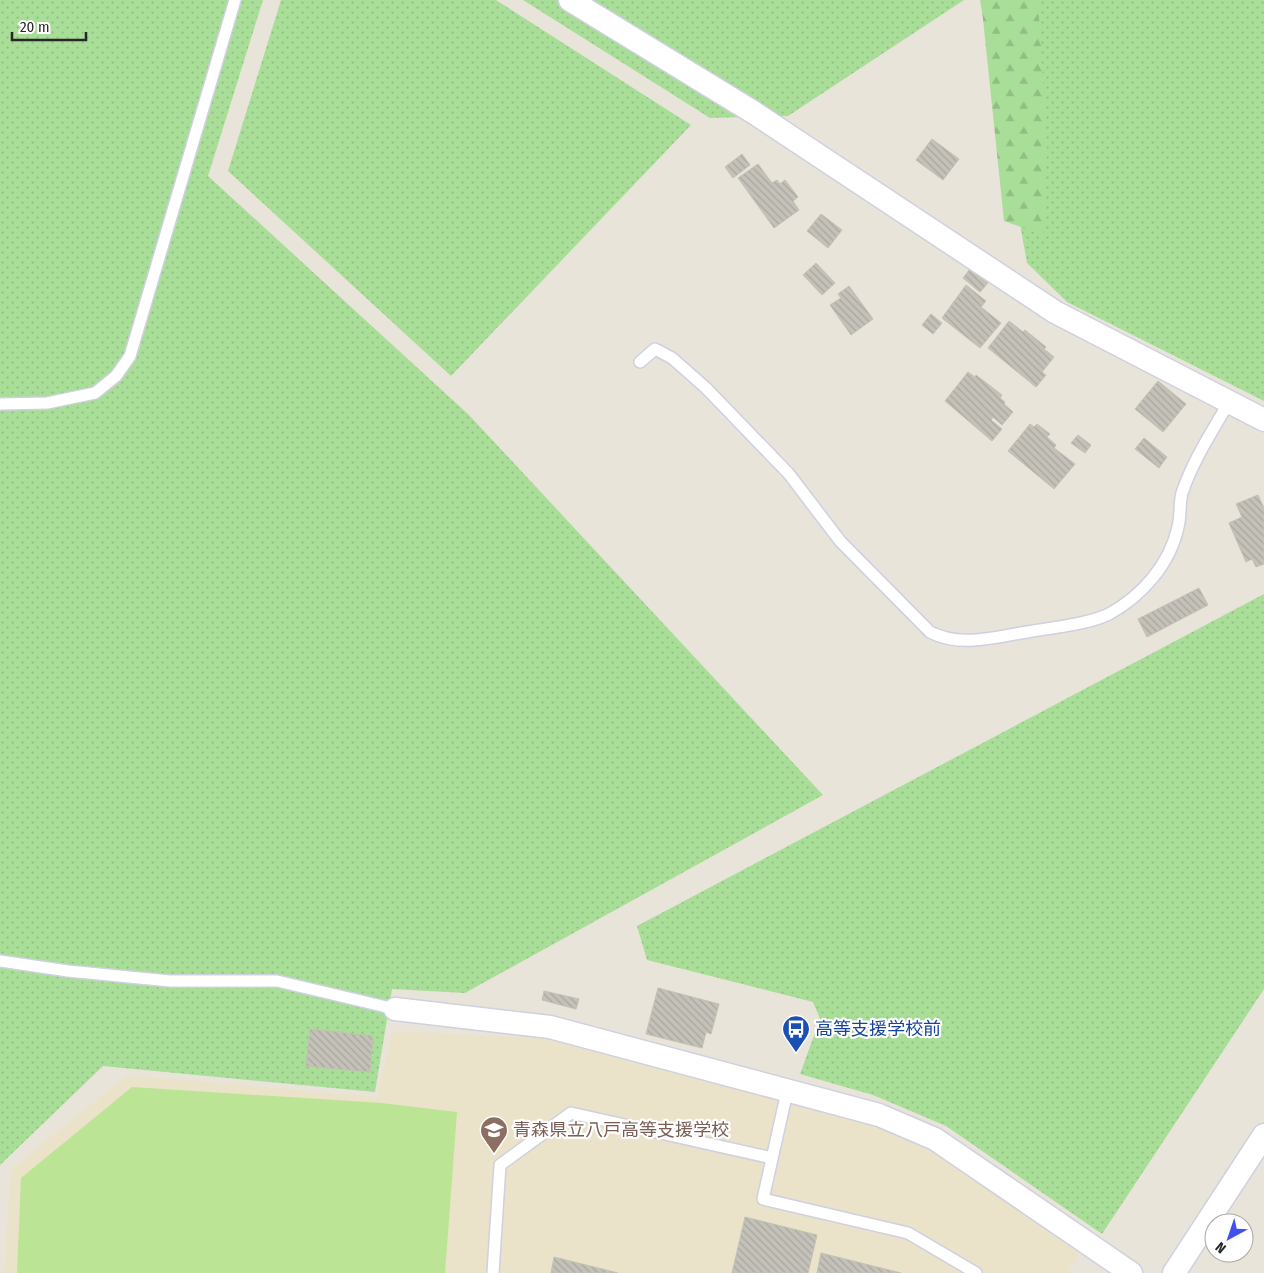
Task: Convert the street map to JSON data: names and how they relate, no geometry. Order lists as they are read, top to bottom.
{
  "places": {
    "bus stop": ["高等支援学校前"],
    "school or university": ["青森県立八戸高等支援学校"]
  },
  "scale_bar": "20 m",
  "north": "bottom left"
}
